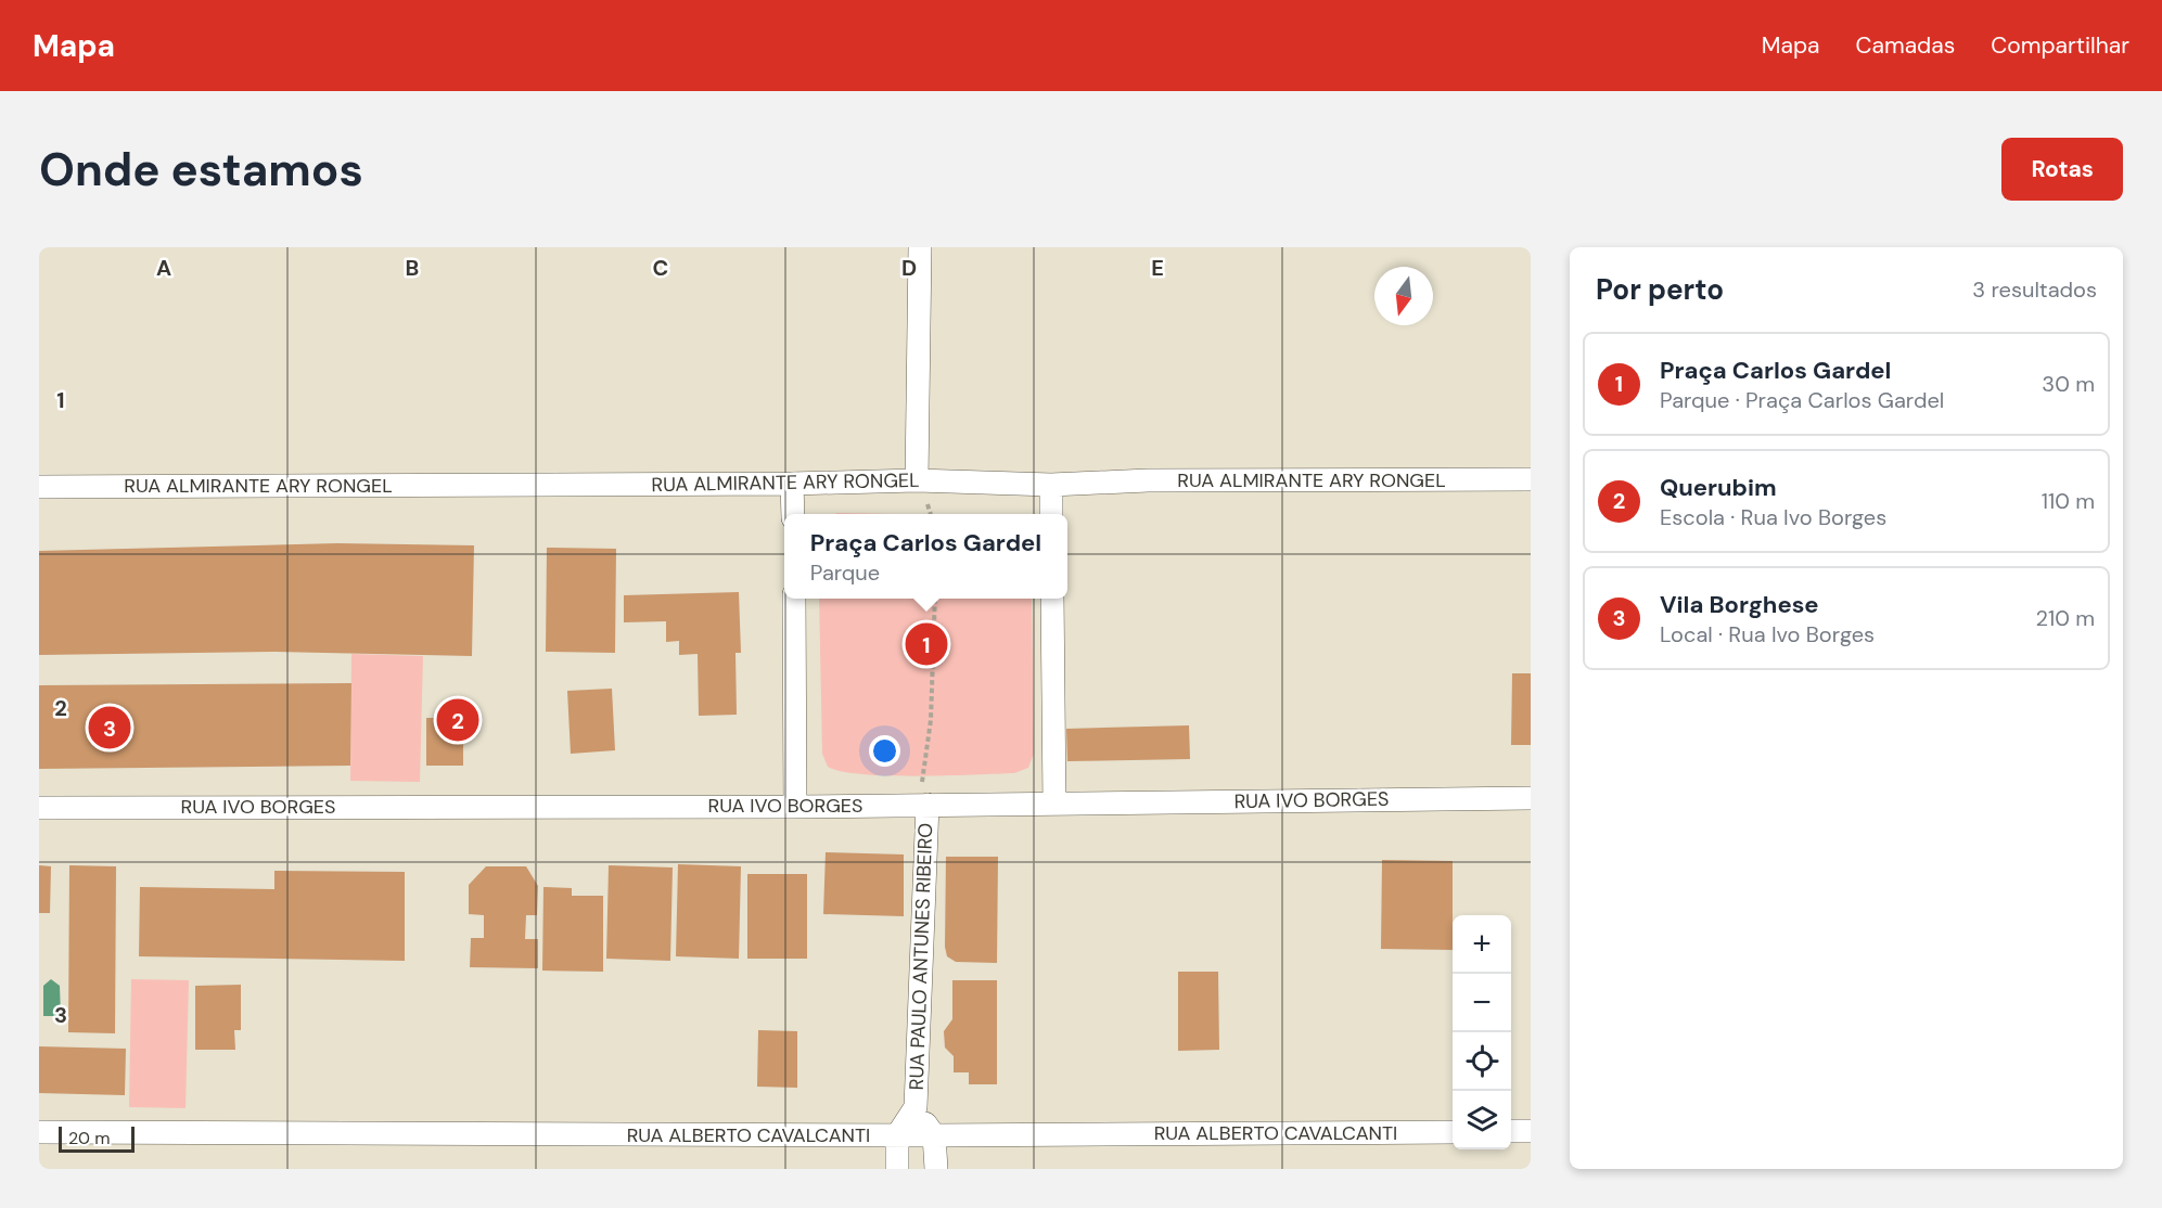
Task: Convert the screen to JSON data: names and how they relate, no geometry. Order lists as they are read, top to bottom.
{
  "streets": {
    "street": [
      "RUA ALMIRANTE ARY RONGEL",
      "RUA IVO BORGES",
      "RUA PAULO ANTUNES RIBEIRO",
      "RUA ALBERTO CAVALCANTI"
    ]
  },
  "crossings": [
    ["RUA IVO BORGES", "RUA PAULO ANTUNES RIBEIRO"],
    ["RUA PAULO ANTUNES RIBEIRO", "RUA ALBERTO CAVALCANTI"]
  ],
  "scale_bar": "20 m",
  "north": "bottom",
  "page": {
    "header": "Mapa",
    "nav": ["Mapa", "Camadas", "Compartilhar"],
    "buttons": "Rotas",
    "title": "Onde estamos",
    "heading": ["Por perto", "3 resultados"],
    "list": [
      {
        "mark": "1",
        "name": "Praça Carlos Gardel",
        "note": "Parque · Praça Carlos Gardel",
        "value": "30 m"
      },
      {
        "mark": "2",
        "name": "Querubim",
        "note": "Escola · Rua Ivo Borges",
        "value": "110 m"
      },
      {
        "mark": "3",
        "name": "Vila Borghese",
        "note": "Local · Rua Ivo Borges",
        "value": "210 m"
      }
    ],
    "popup": ["Praça Carlos Gardel", "Parque"],
    "pins": ["1", "2", "3"],
    "map_buttons": ["+", "−"],
    "scale": "20 m"
  },
  "grid": {
    "columns": [
      "A",
      "B",
      "C",
      "D",
      "E"
    ],
    "rows": ["1", "2", "3"]
  }
}
